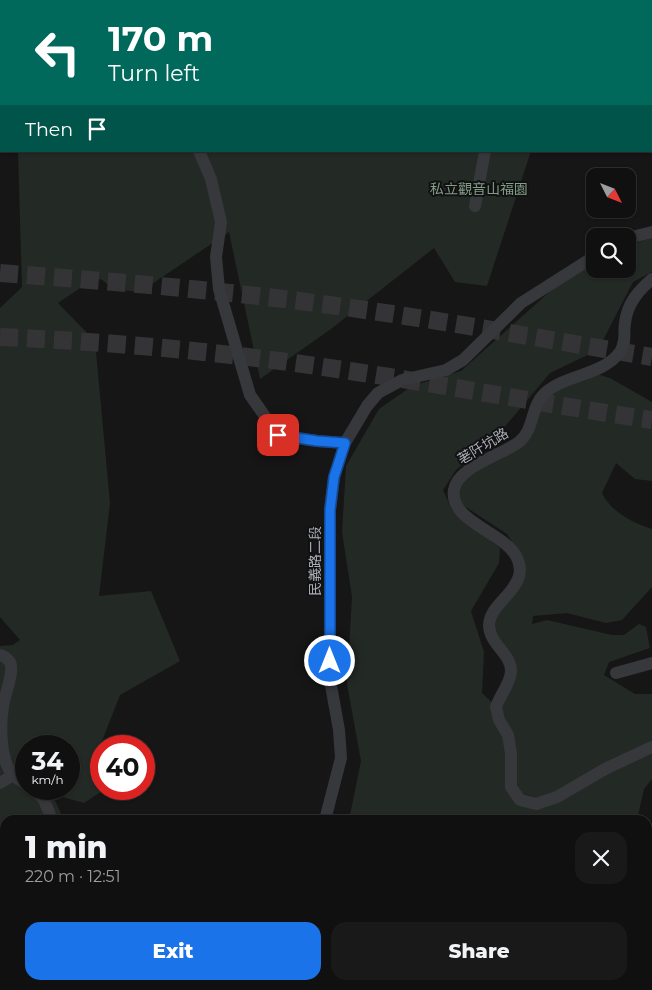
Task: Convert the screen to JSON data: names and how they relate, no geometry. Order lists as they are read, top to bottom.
{
  "streets": {
    "street": ["荖阡坑路", "民義路二段"]
  },
  "parks": ["私立觀音山福園"],
  "north": "bottom right",
  "page": {
    "turn": ["170 m", "Turn left"],
    "then": "Then",
    "speed": "34 km/h",
    "limit": "40",
    "heading": ["1 min", "220 m · 12:51"],
    "buttons": ["Exit", "Share"]
  }
}
